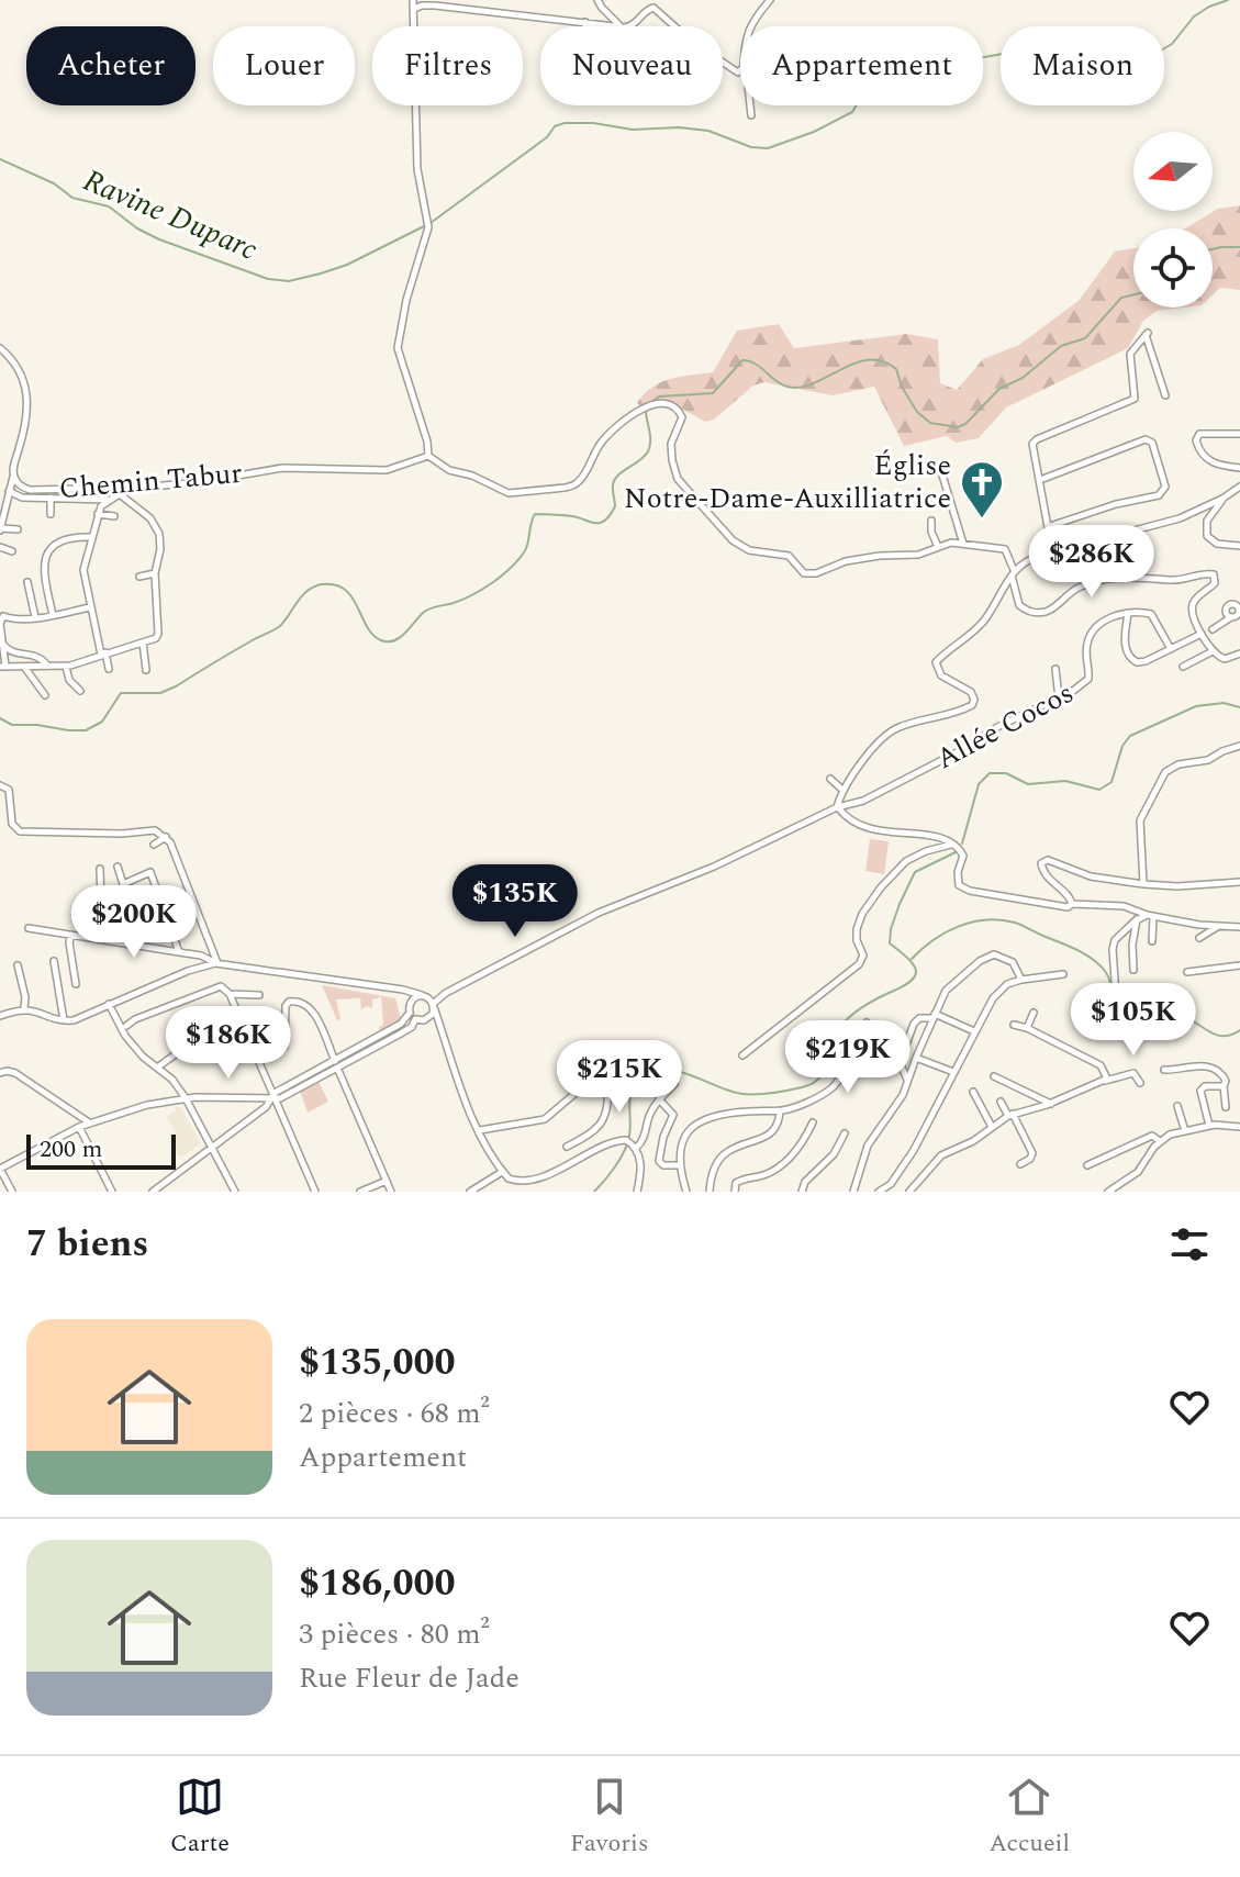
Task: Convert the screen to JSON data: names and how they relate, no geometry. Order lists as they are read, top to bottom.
{
  "streets": {
    "street": ["Chemin Tabur", "Allée Cocos"]
  },
  "water": ["Ravine Duparc"],
  "places": {
    "church": ["Église Notre-Dame-Auxilliatrice"]
  },
  "scale_bar": "200 m",
  "north": "left",
  "page": {
    "chip": [
      "Acheter",
      "Louer",
      "Filtres",
      "Nouveau",
      "Appartement",
      "Maison"
    ],
    "price": [
      "$286K",
      "$135K",
      "$200K",
      "$105K",
      "$186K",
      "$219K",
      "$215K"
    ],
    "scale": "200 m",
    "heading": "7 biens",
    "list": [
      {
        "name": "$135,000",
        "note": "2 pièces · 68 m² · Appartement"
      },
      {
        "name": "$186,000",
        "note": "3 pièces · 80 m² · Rue Fleur de Jade"
      }
    ],
    "tabs": ["Carte", "Favoris", "Accueil"]
  }
}
